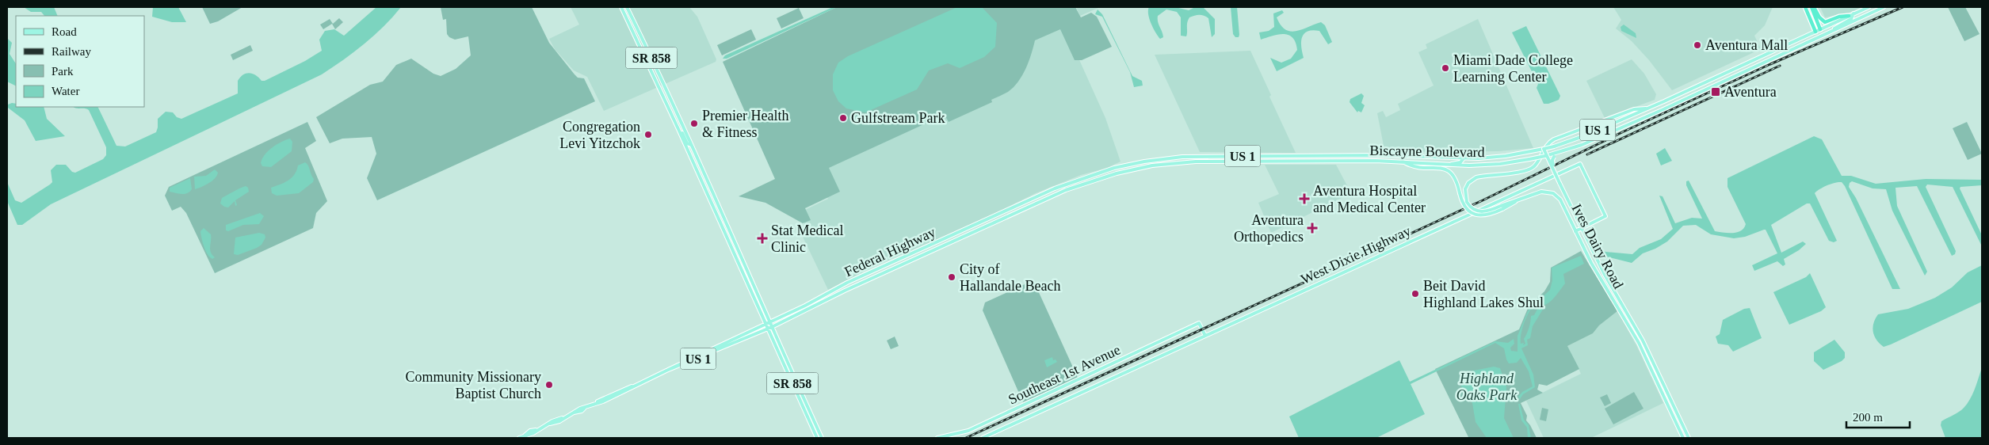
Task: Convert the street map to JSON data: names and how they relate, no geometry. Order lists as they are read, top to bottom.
{
  "streets": {
    "main road": [
      "SR 858",
      "US 1",
      "Biscayne Boulevard",
      "Ives Dairy Road",
      "Federal Highway",
      "West Dixie Highway",
      "Southeast 1st Avenue"
    ]
  },
  "crossings": [
    ["SR 858", "Federal Highway"],
    ["US 1", "Biscayne Boulevard"],
    ["Biscayne Boulevard", "Ives Dairy Road"],
    ["Biscayne Boulevard", "Federal Highway"],
    ["Ives Dairy Road", "West Dixie Highway"],
    ["West Dixie Highway", "Southeast 1st Avenue"]
  ],
  "parks": ["Highland Oaks Park"],
  "places": {
    "other": [
      "Aventura Mall",
      "Miami Dade College Learning Center",
      "Gulfstream Park",
      "Premier Health & Fitness",
      "Congregation Levi Yitzchok",
      "City of Hallandale Beach",
      "Beit David Highland Lakes Shul",
      "Community Missionary Baptist Church"
    ],
    "transit": ["Aventura"],
    "health": ["Aventura Hospital and Medical Center", "Aventura Orthopedics", "Stat Medical Clinic"]
  },
  "legend": [
    "Road",
    "Railway",
    "Park",
    "Water"
  ],
  "scale_bar": "200 m"
}
